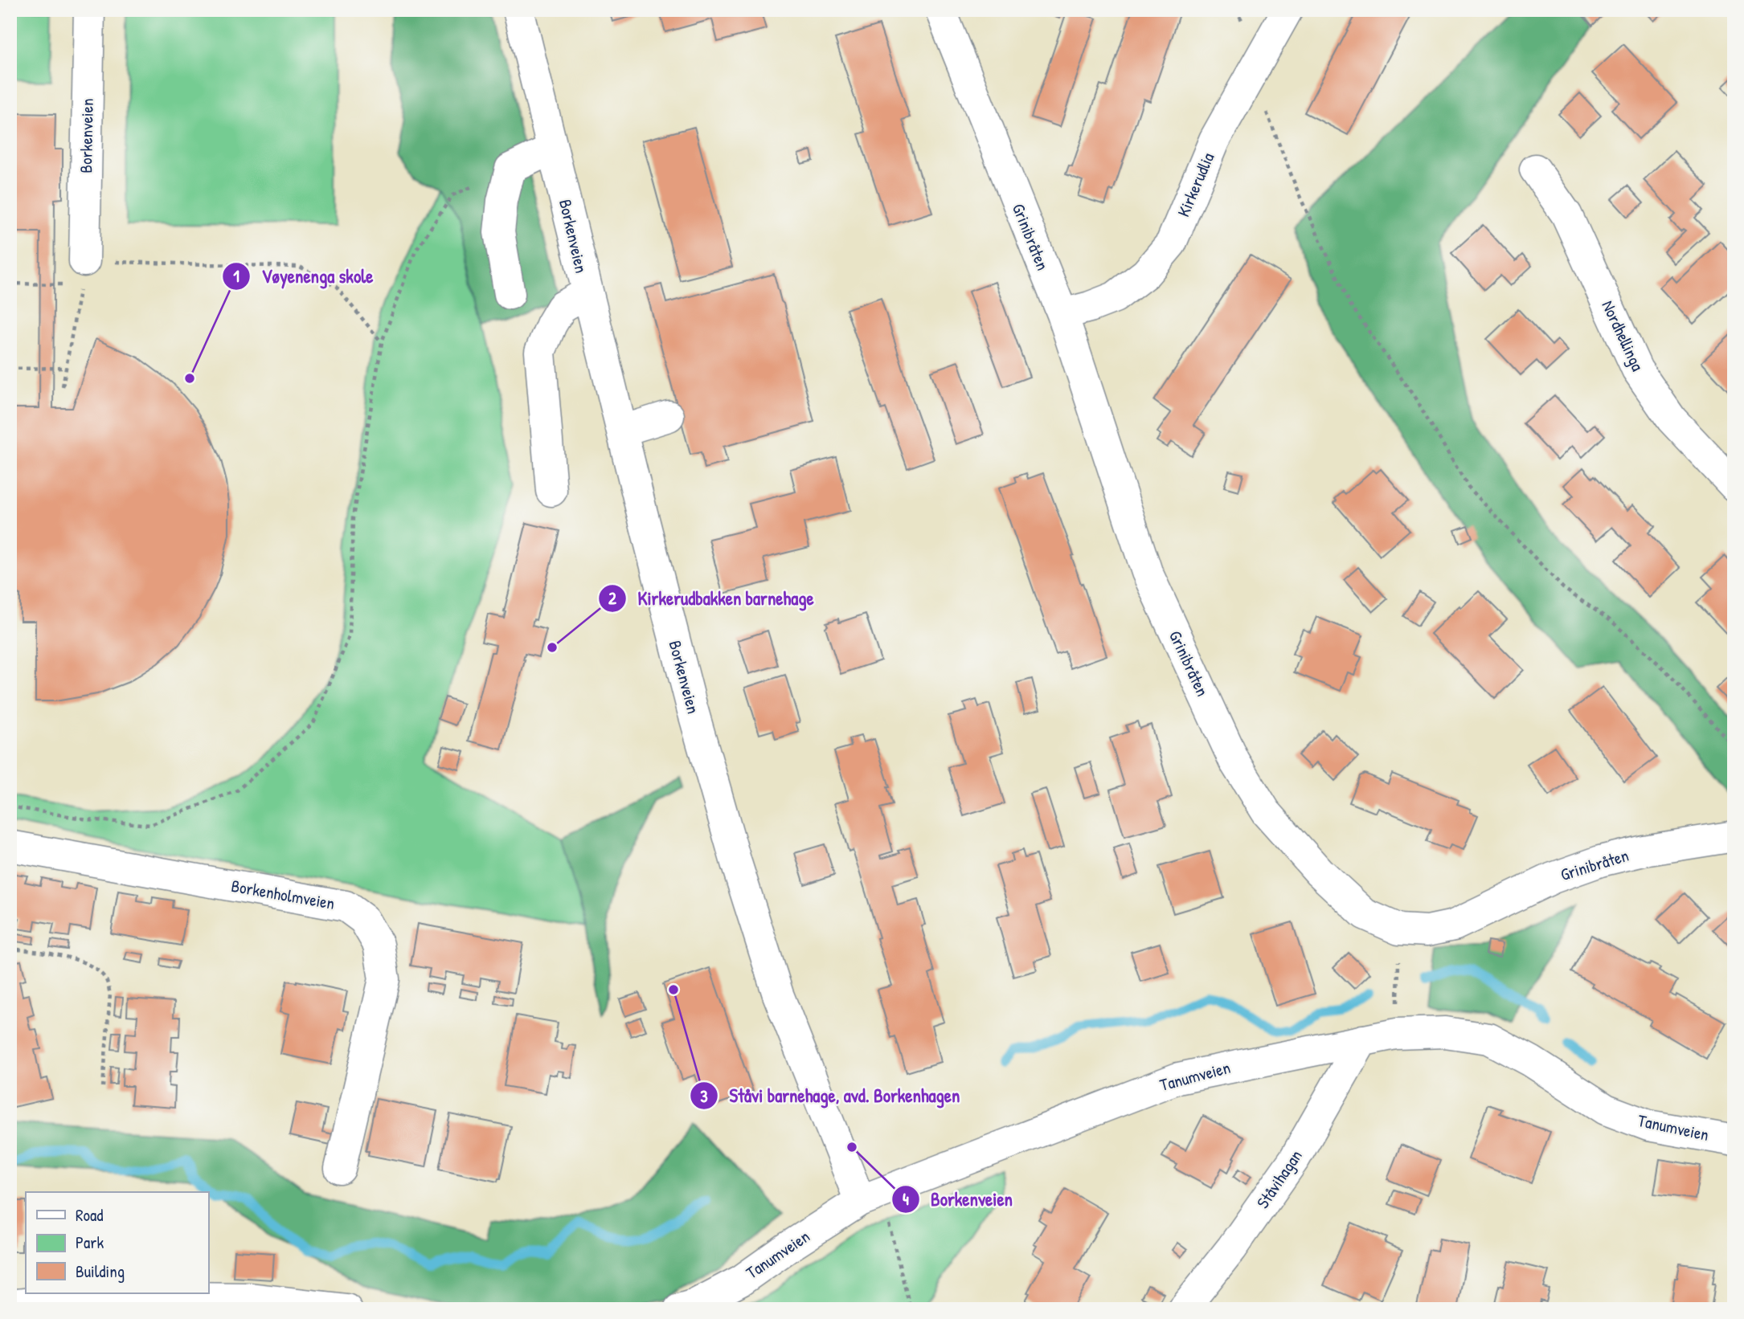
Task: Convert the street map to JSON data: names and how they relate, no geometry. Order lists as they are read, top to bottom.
{
  "streets": {
    "street": [
      "Borkenveien",
      "Kirkerudlia",
      "Grinibråten",
      "Nordhellinga",
      "Borkenholmveien",
      "Tanumveien",
      "Ståvihagan"
    ]
  },
  "crossings": [
    ["Borkenveien", "Tanumveien"],
    ["Kirkerudlia", "Grinibråten"],
    ["Tanumveien", "Ståvihagan"]
  ],
  "places": [
    "Vøyenenga skole",
    "Kirkerudbakken barnehage",
    "Ståvi barnehage, avd. Borkenhagen",
    "Borkenveien"
  ],
  "legend": ["Road", "Park", "Building"]
}
